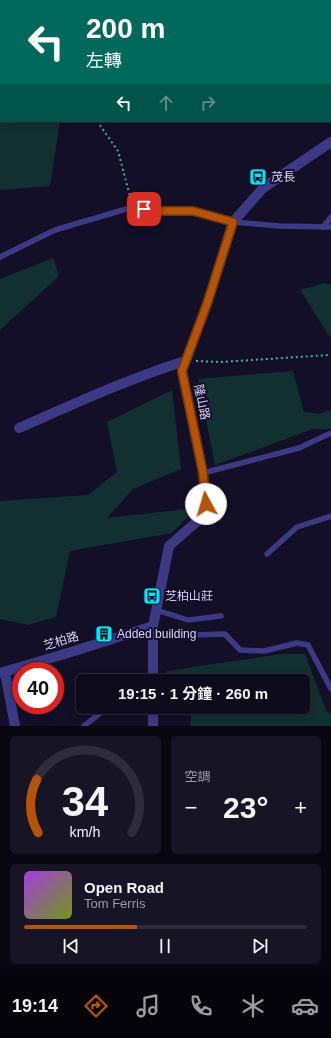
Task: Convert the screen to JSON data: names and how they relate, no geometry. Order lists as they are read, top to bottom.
{
  "streets": {
    "street": ["隆山路", "芝柏路"]
  },
  "crossings": [
    ["隆山路", "芝柏路"]
  ],
  "places": {
    "bus stop": ["茂長", "芝柏山莊"],
    "building": ["Added building"]
  },
  "page": {
    "turn": ["200 m", "左轉"],
    "limit": "40",
    "trip": "19:15 · 1 分鐘 · 260 m",
    "tile": "空調",
    "heat": ["−", "23°", "+"],
    "song": ["Open Road", "Tom Ferris"],
    "tabs": "19:14",
    "gauge": ["34", "km/h"]
  }
}
